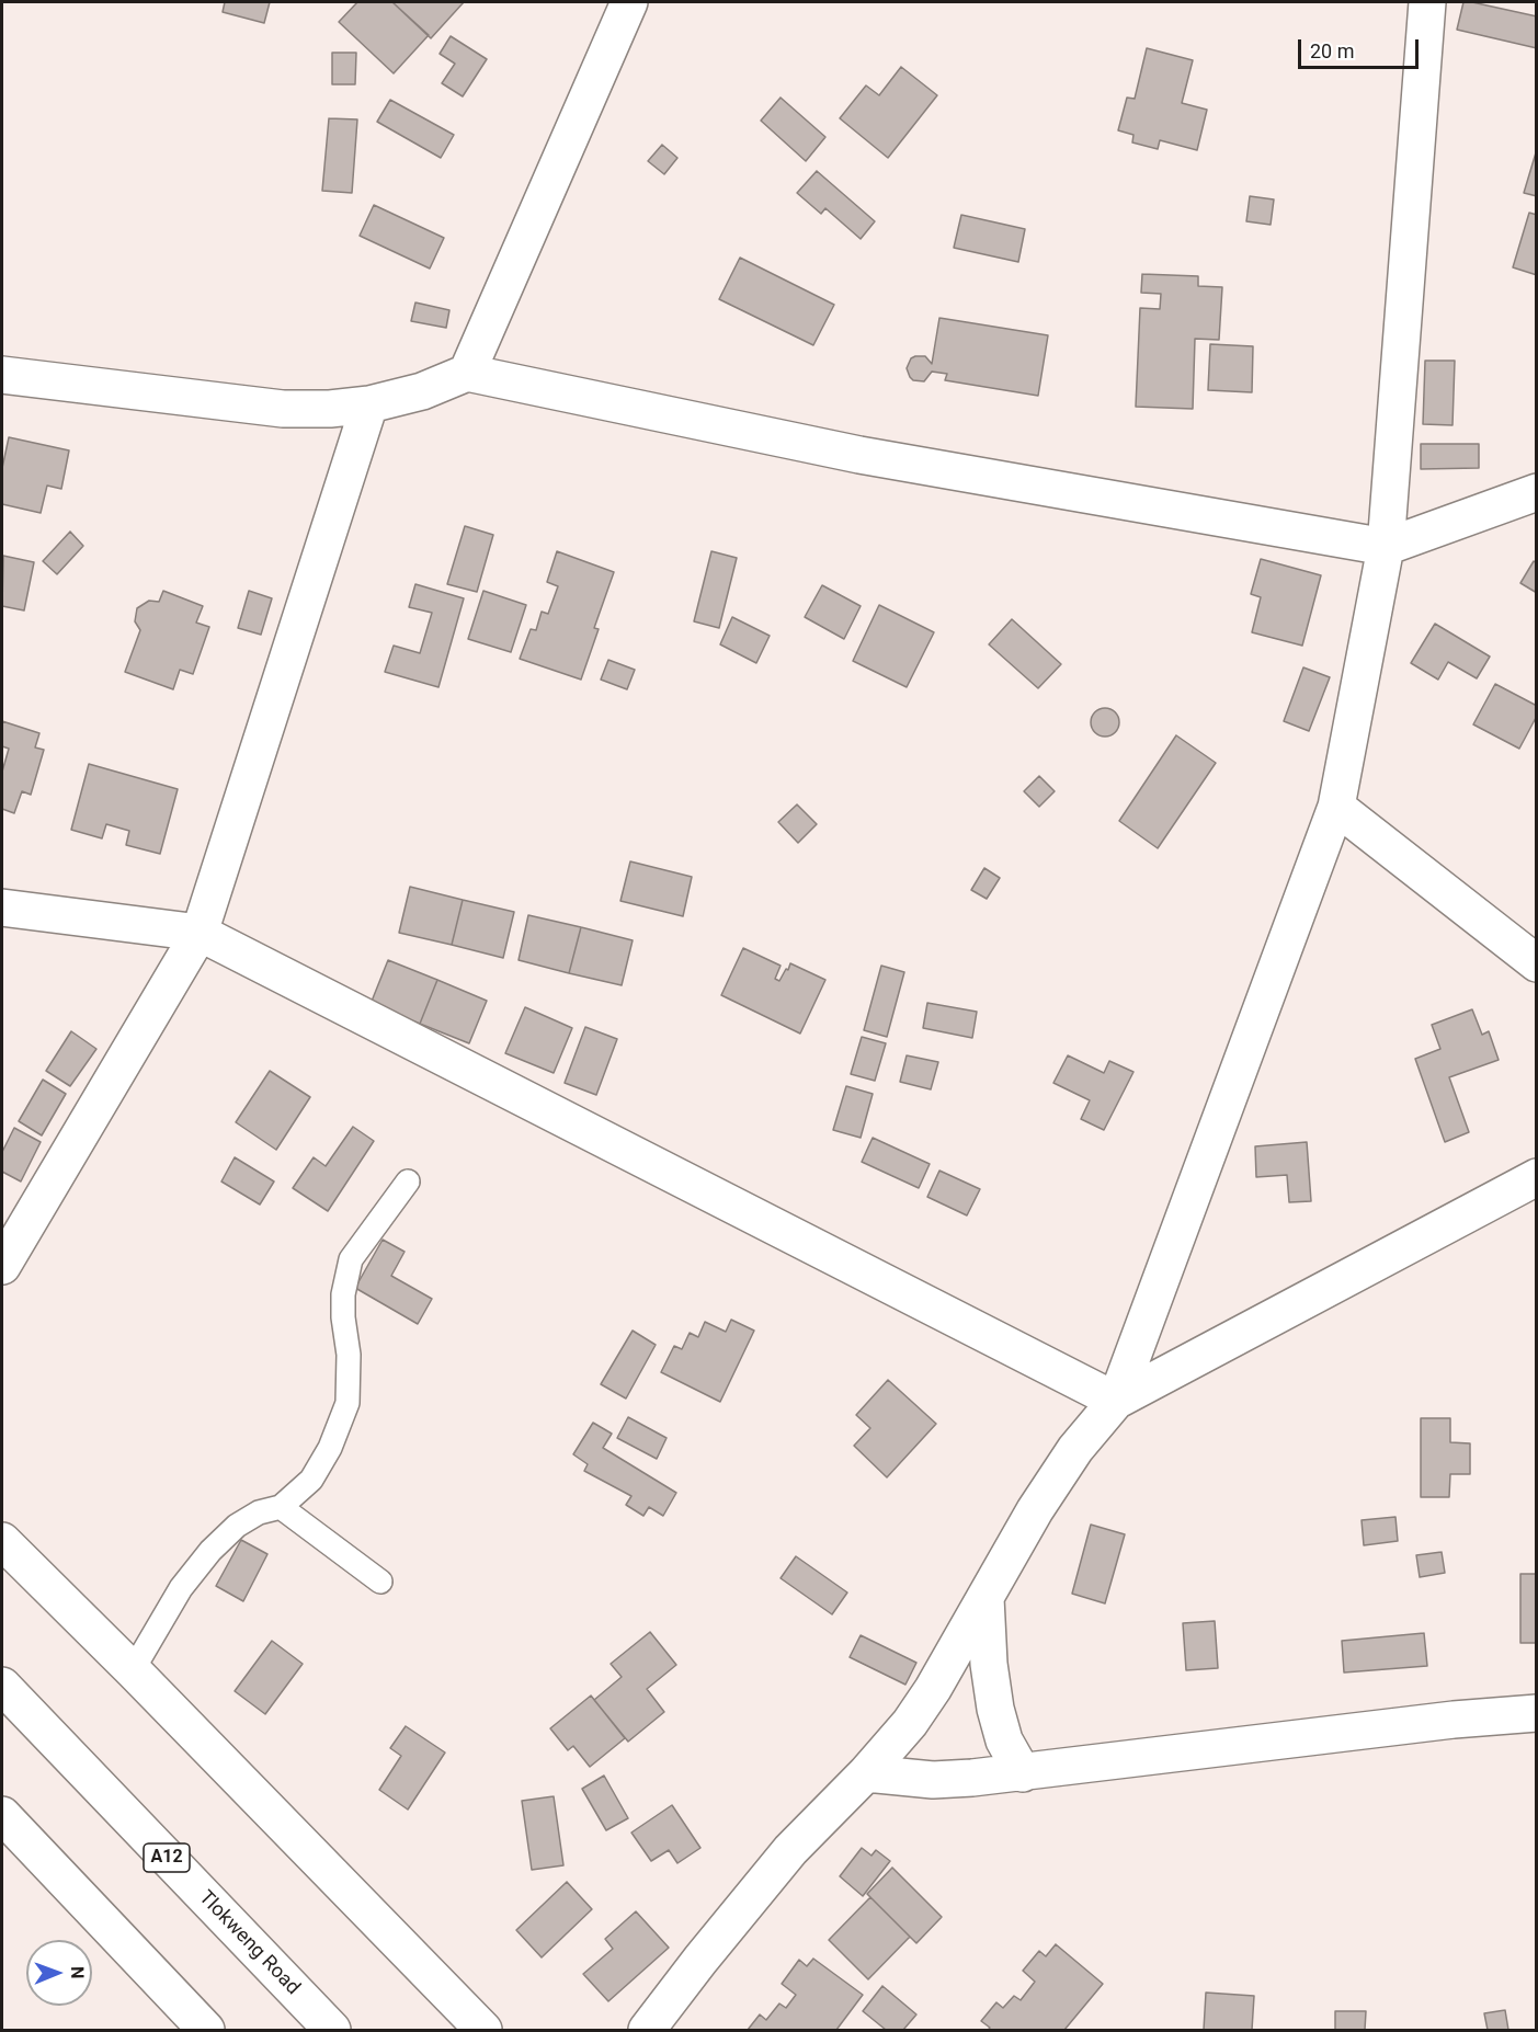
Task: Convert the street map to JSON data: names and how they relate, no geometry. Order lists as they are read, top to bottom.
{
  "streets": {
    "street": ["A12", "Tlokweng Road"]
  },
  "scale_bar": "20 m",
  "north": "right"
}
